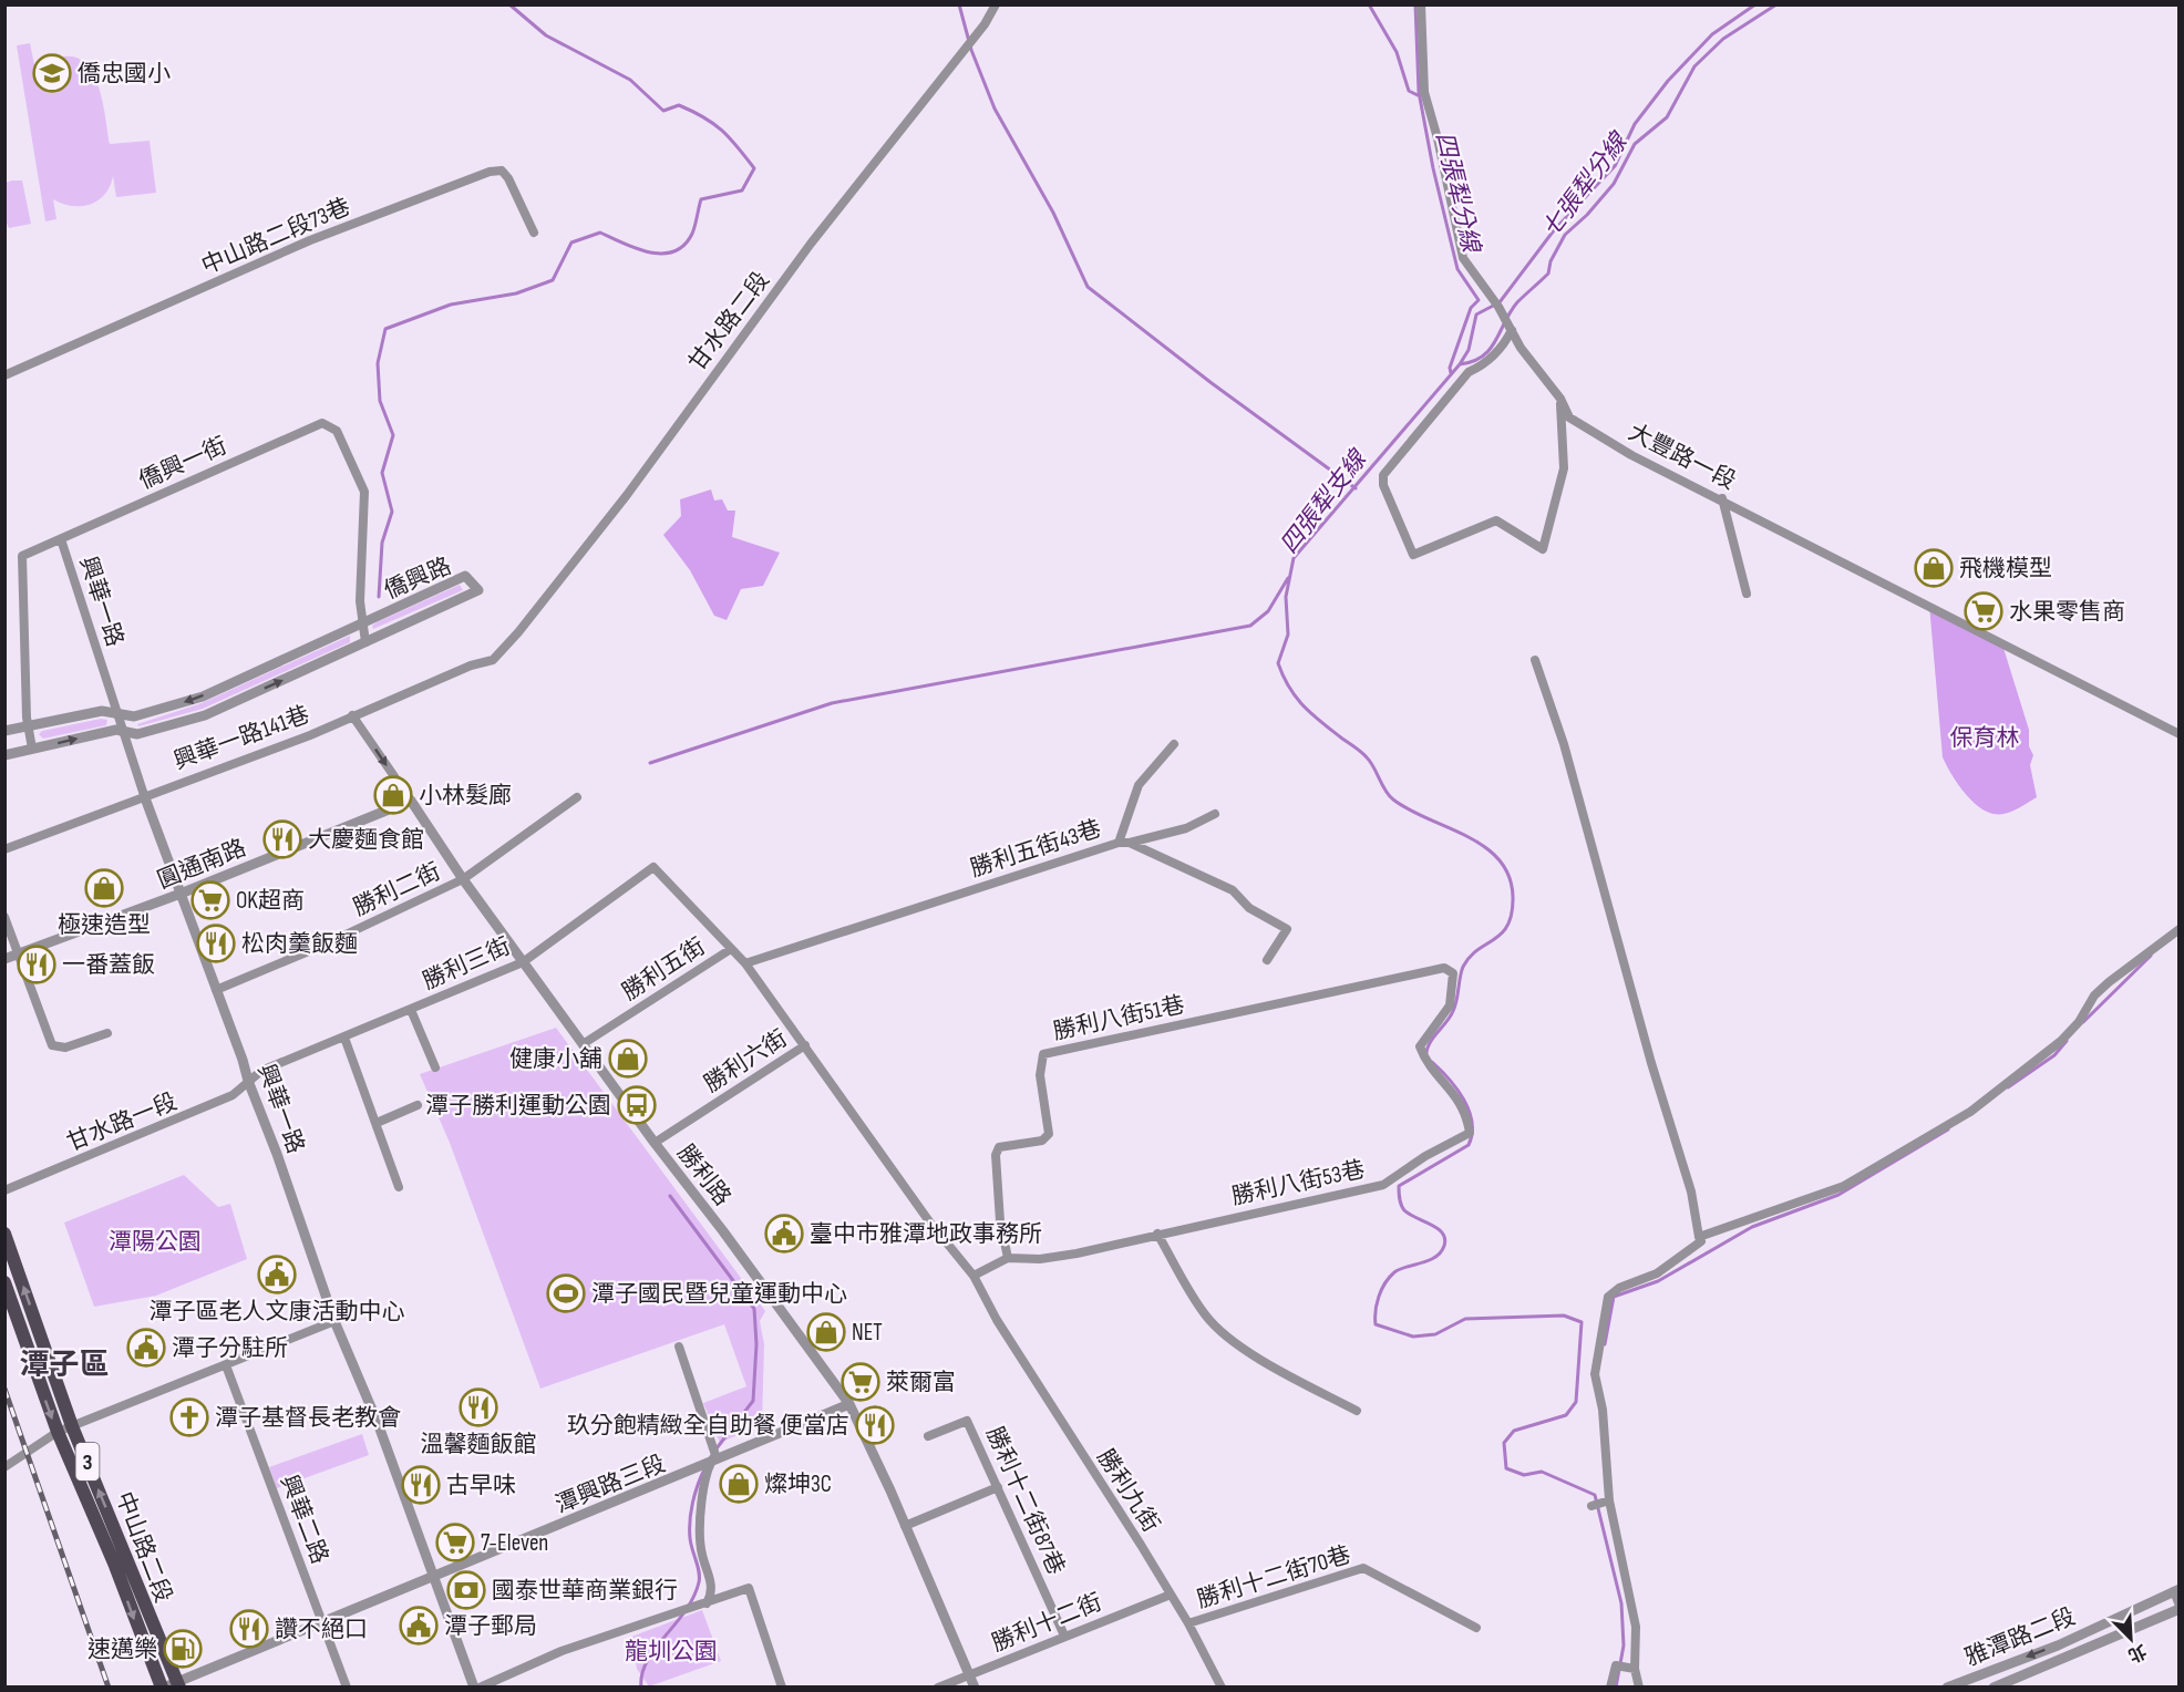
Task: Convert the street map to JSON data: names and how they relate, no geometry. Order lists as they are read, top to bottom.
{
  "streets": {
    "main road": ["3", "中山路二段"],
    "street": [
      "中山路二段73巷",
      "甘水路二段",
      "大豐路一段",
      "僑興一街",
      "僑興路",
      "興華一路",
      "興華一路141巷",
      "勝利五街43巷",
      "圓通南路",
      "勝利二街",
      "勝利三街",
      "勝利五街",
      "勝利八街51巷",
      "勝利六街",
      "甘水路一段",
      "勝利路",
      "勝利八街53巷",
      "潭興路三段",
      "勝利九街",
      "勝利十二街87巷",
      "興華二路",
      "勝利十二街70巷",
      "勝利十二街",
      "雅潭路二段"
    ]
  },
  "crossings": [
    ["甘水路二段", "興華一路141巷"],
    ["僑興一街", "僑興路"],
    ["僑興一街", "興華一路"],
    ["僑興路", "興華一路"],
    ["興華一路", "興華一路141巷"],
    ["興華一路", "圓通南路"],
    ["興華一路", "勝利二街"],
    ["興華一路", "勝利三街"],
    ["興華一路", "甘水路一段"],
    ["興華一路", "潭興路三段"],
    ["興華一路141巷", "勝利路"],
    ["勝利五街43巷", "勝利五街"],
    ["圓通南路", "勝利路"],
    ["勝利二街", "勝利路"],
    ["勝利三街", "勝利五街"],
    ["勝利三街", "甘水路一段"],
    ["勝利三街", "勝利路"],
    ["勝利五街", "勝利六街"],
    ["勝利五街", "勝利路"],
    ["勝利八街51巷", "勝利八街53巷"],
    ["勝利六街", "勝利路"],
    ["勝利六街", "勝利九街"],
    ["勝利路", "潭興路三段"],
    ["勝利路", "勝利十二街"],
    ["勝利八街53巷", "勝利九街"],
    ["潭興路三段", "興華二路"],
    ["潭興路三段", "中山路二段"],
    ["勝利九街", "勝利十二街70巷"],
    ["勝利九街", "勝利十二街"],
    ["勝利十二街87巷", "勝利十二街"]
  ],
  "districts": ["潭子區"],
  "water": ["七張犁分線", "四張犁分線", "四張犁支線"],
  "parks": ["保育林", "潭陽公園", "龍圳公園"],
  "places": {
    "school or university": ["僑忠國小"],
    "shop": [
      "飛機模型",
      "小林髮廊",
      "極速造型",
      "健康小舖",
      "NET",
      "燦坤3C"
    ],
    "supermarket": [
      "水果零售商",
      "OK超商",
      "萊爾富",
      "7-Eleven"
    ],
    "restaurant": [
      "大慶麵食館",
      "松肉羹飯麵",
      "一番蓋飯",
      "溫馨麵飯館",
      "玖分飽精緻全自助餐 便當店",
      "古早味",
      "讚不絕口"
    ],
    "bus stop": ["潭子勝利運動公園"],
    "public building": [
      "臺中市雅潭地政事務所",
      "潭子區老人文康活動中心",
      "潭子分駐所",
      "潭子郵局"
    ],
    "sports": ["潭子國民暨兒童運動中心"],
    "church": ["潭子基督長老教會"],
    "bank": ["國泰世華商業銀行"],
    "fuel station": ["速邁樂"]
  },
  "north": "bottom right"
}
